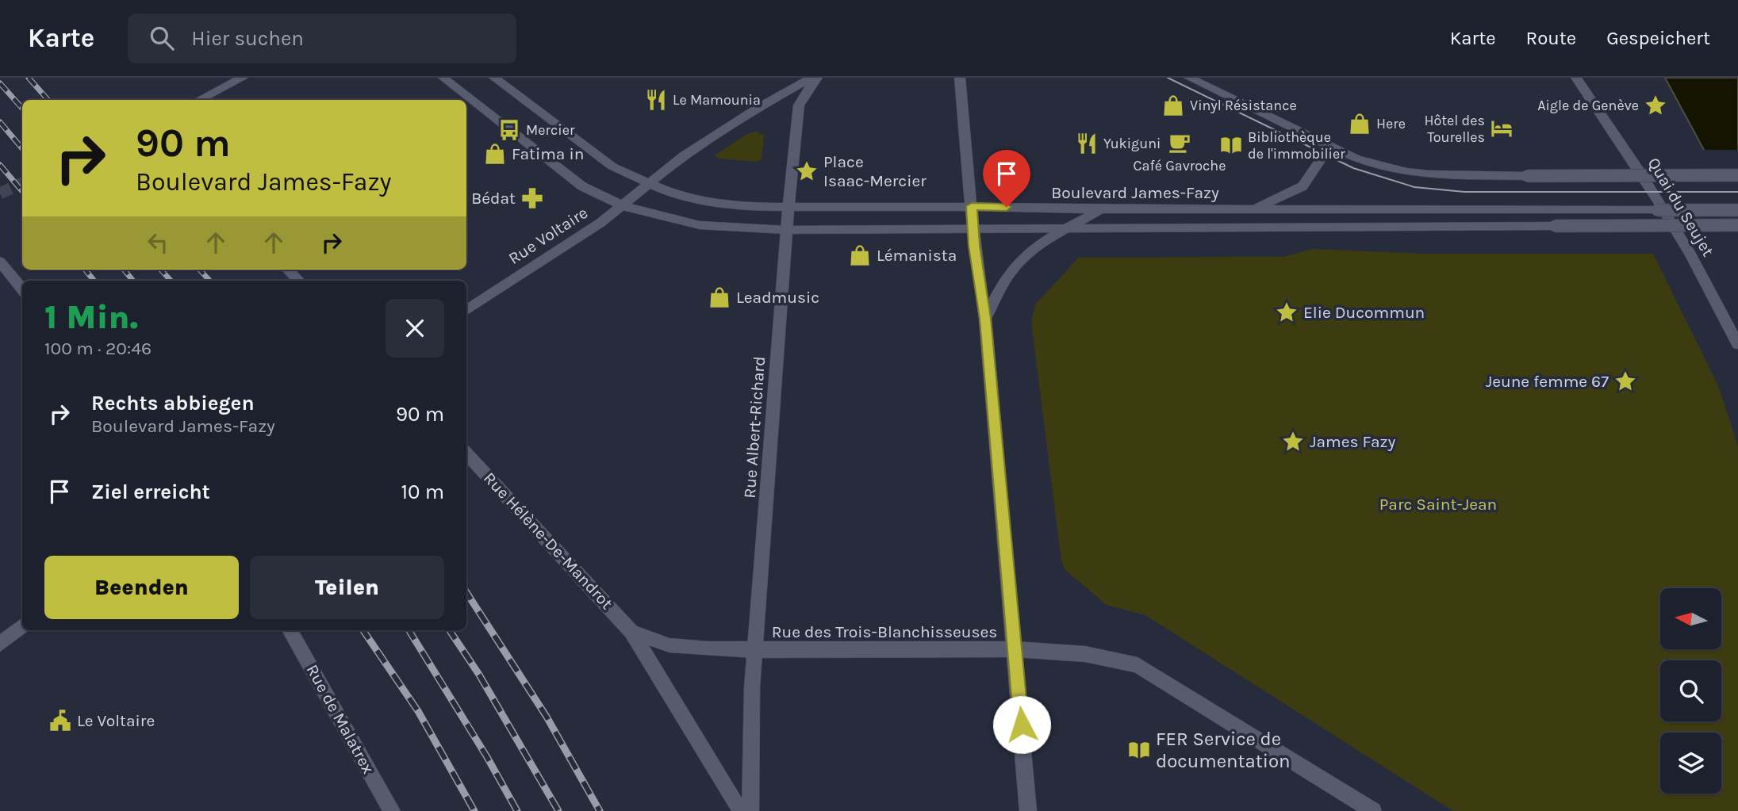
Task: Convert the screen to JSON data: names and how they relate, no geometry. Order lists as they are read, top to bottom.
{
  "streets": {
    "main road": [
      "Boulevard James-Fazy",
      "Quai du Seujet",
      "Rue Voltaire",
      "Rue Albert-Richard",
      "Rue Hélène-De-Mandrot",
      "Rue des Trois-Blanchisseuses",
      "Rue de Malatrex"
    ]
  },
  "crossings": [
    ["Boulevard James-Fazy", "Rue Voltaire"],
    ["Boulevard James-Fazy", "Rue Albert-Richard"],
    ["Rue Albert-Richard", "Rue Hélène-De-Mandrot"],
    ["Rue Albert-Richard", "Rue des Trois-Blanchisseuses"],
    ["Rue Hélène-De-Mandrot", "Rue des Trois-Blanchisseuses"]
  ],
  "parks": ["Parc Saint-Jean"],
  "places": {
    "restaurant": ["Le Mamounia", "Yukiguni"],
    "shop": [
      "Vinyl Résistance",
      "Here",
      "Fatima in",
      "Lémanista",
      "Leadmusic"
    ],
    "place": [
      "Aigle de Genève",
      "Place Isaac-Mercier",
      "Elie Ducommun",
      "Jeune femme 67",
      "James Fazy"
    ],
    "hotel": ["Hôtel des Tourelles"],
    "bus stop": ["Mercier"],
    "cafe": ["Café Gavroche"],
    "library": ["Bibliothèque de l'immobilier", "FER Service de documentation"],
    "pharmacy": ["Bédat"],
    "public building": ["Le Voltaire"]
  },
  "north": "left",
  "page": {
    "header": "Karte",
    "search": "Hier suchen",
    "nav": ["Karte", "Route", "Gespeichert"],
    "turn": ["90 m", "Boulevard James-Fazy"],
    "heading": ["1 Min.", "100 m · 20:46"],
    "list": [
      {
        "name": "Rechts abbiegen",
        "note": "Boulevard James-Fazy",
        "value": "90 m"
      },
      {
        "name": "Ziel erreicht",
        "value": "10 m"
      }
    ],
    "buttons": ["Beenden", "Teilen"]
  }
}
